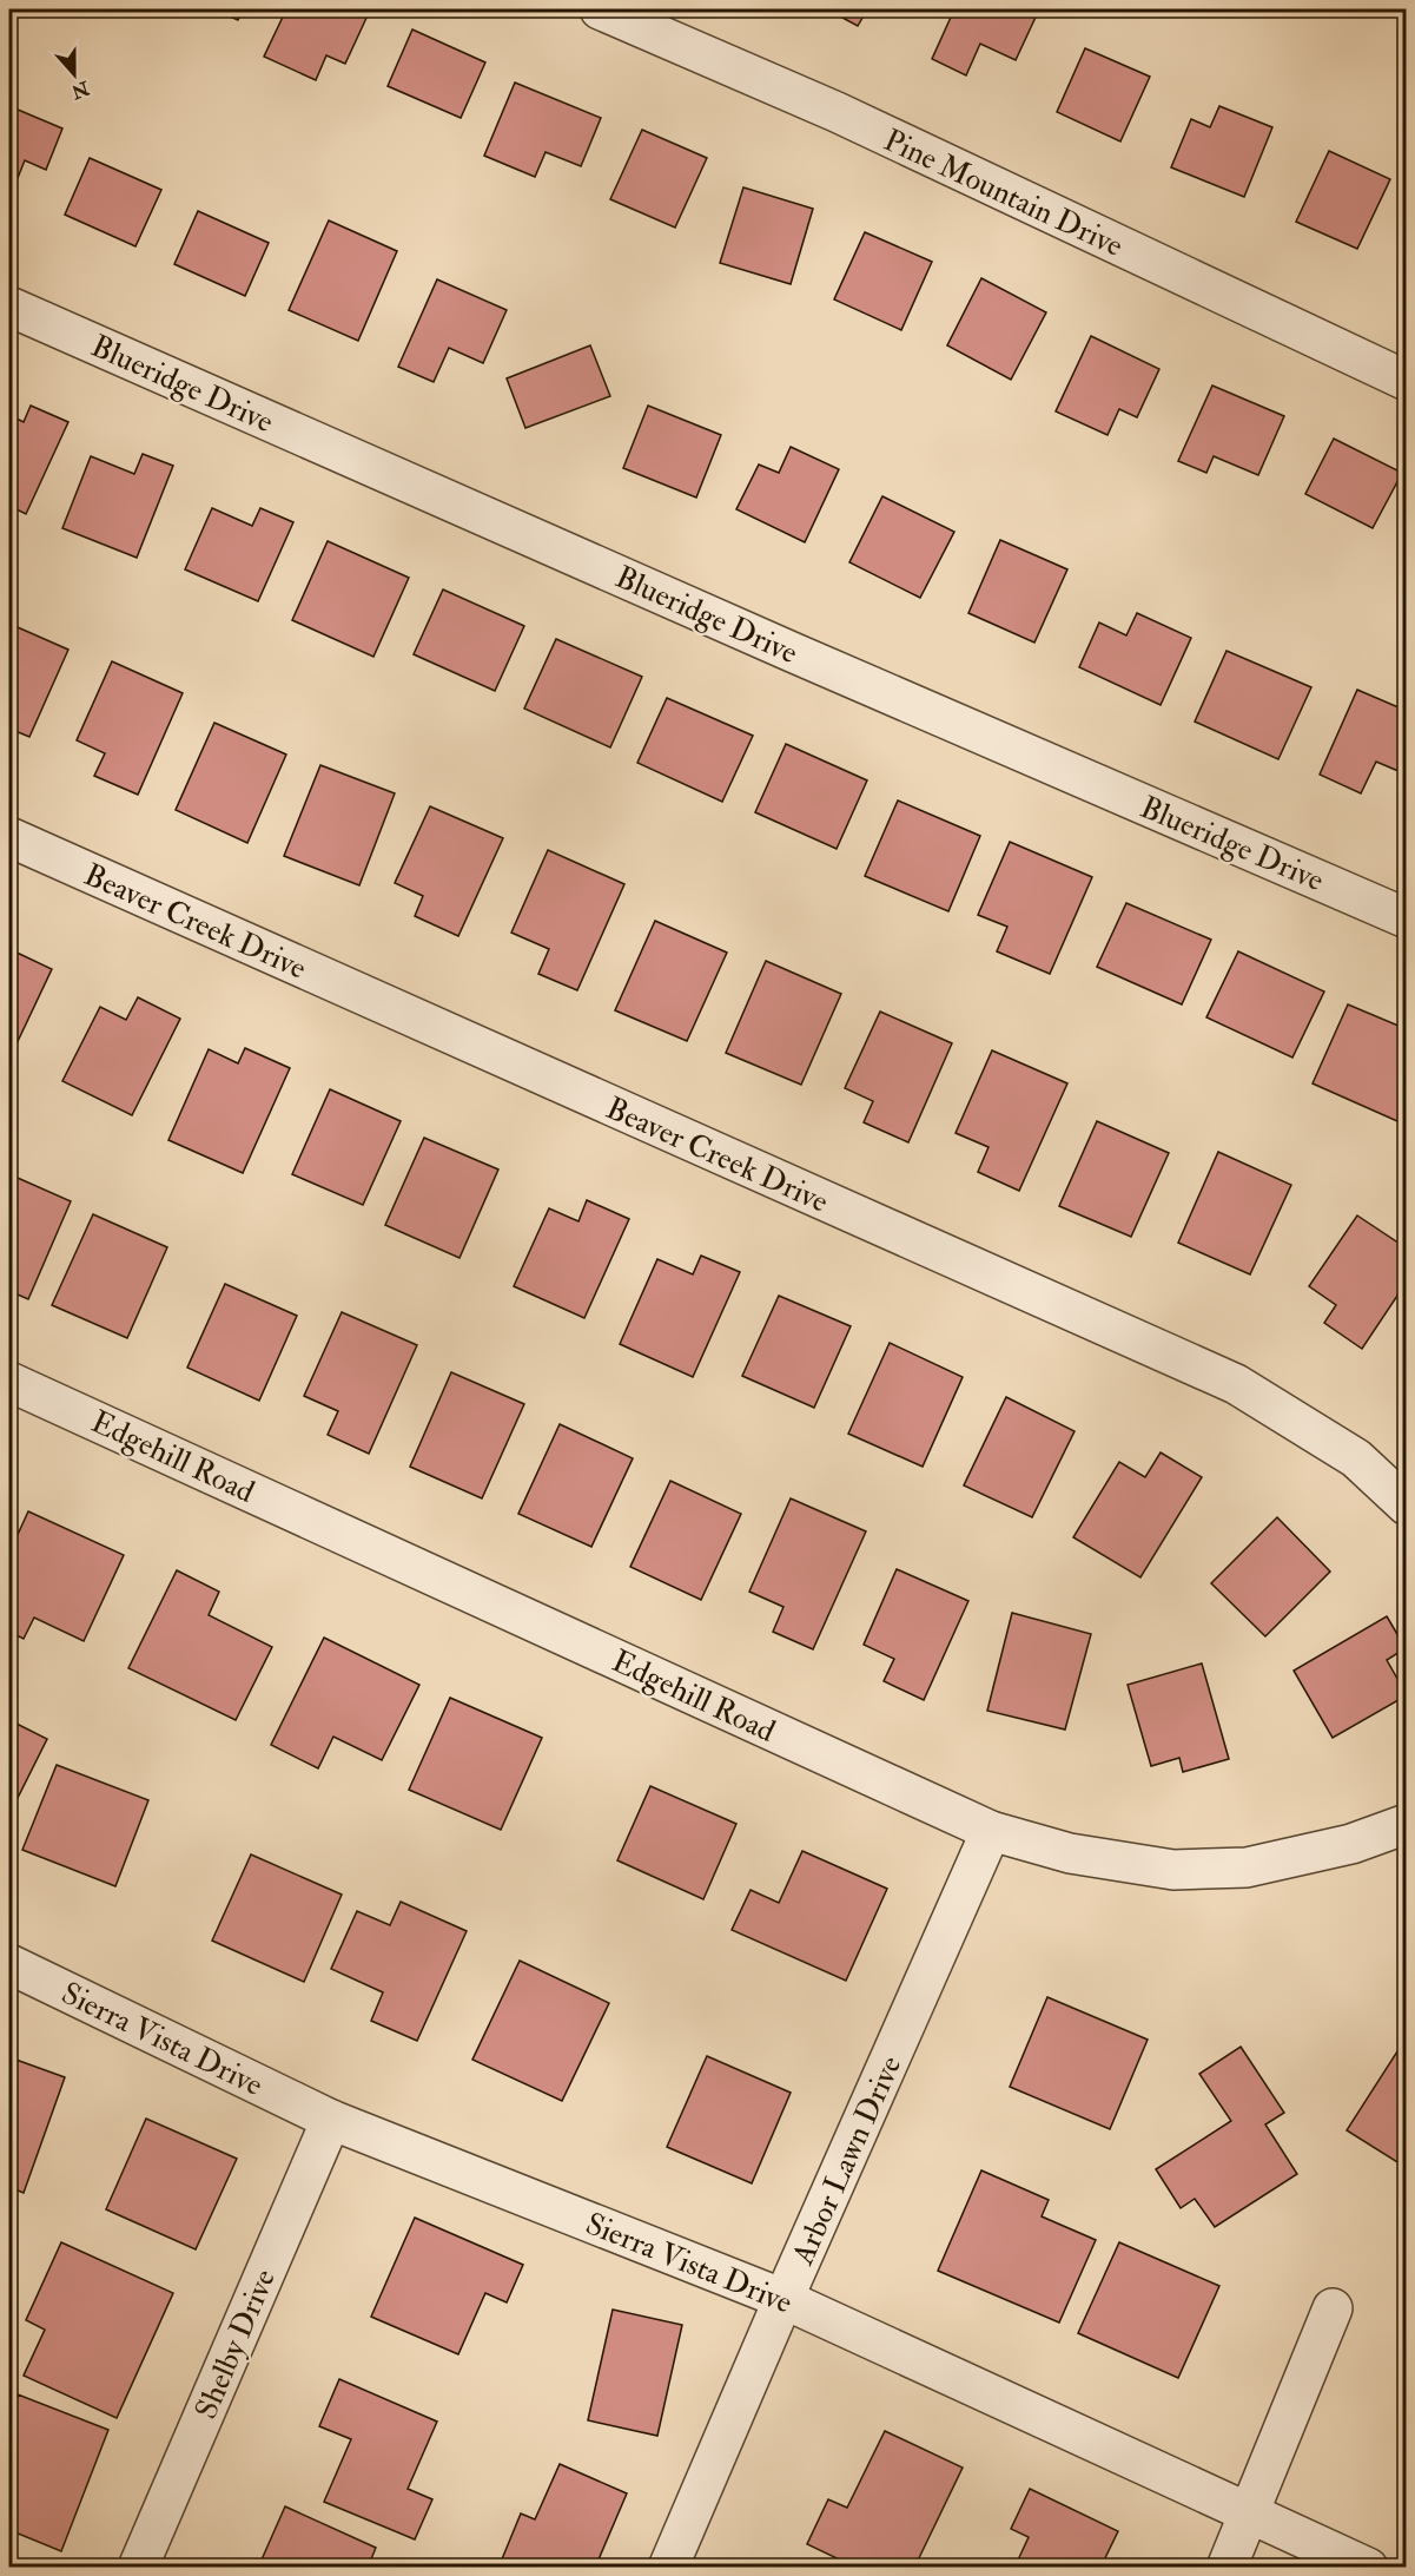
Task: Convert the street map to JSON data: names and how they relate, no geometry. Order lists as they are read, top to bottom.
{
  "streets": {
    "street": [
      "Pine Mountain Drive",
      "Blueridge Drive",
      "Beaver Creek Drive",
      "Edgehill Road",
      "Sierra Vista Drive",
      "Arbor Lawn Drive",
      "Shelby Drive"
    ]
  },
  "crossings": [
    ["Edgehill Road", "Arbor Lawn Drive"],
    ["Sierra Vista Drive", "Arbor Lawn Drive"],
    ["Sierra Vista Drive", "Shelby Drive"]
  ],
  "north": "bottom"
}
